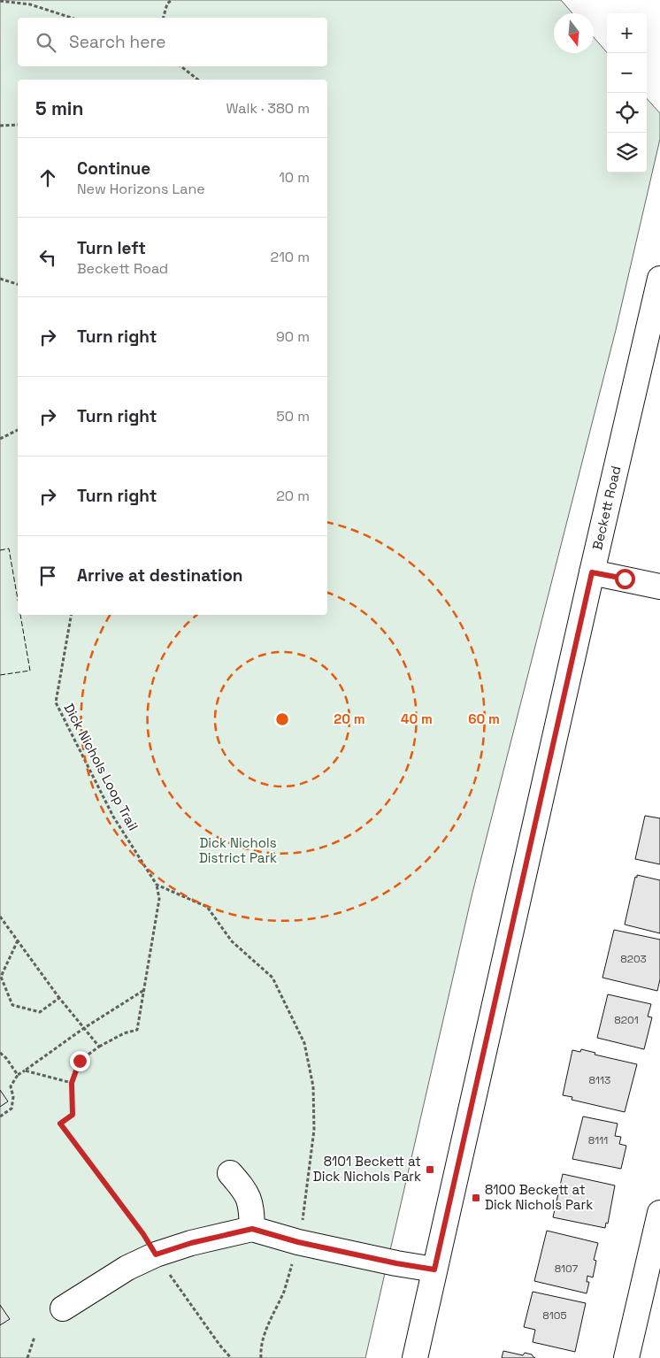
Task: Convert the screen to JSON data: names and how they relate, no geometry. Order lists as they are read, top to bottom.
{
  "streets": {
    "street": ["Beckett Road"],
    "path": ["Dick Nichols Loop Trail"]
  },
  "parks": ["Dick Nichols District Park"],
  "places": {
    "transit": ["8101 Beckett at Dick Nichols Park", "8100 Beckett at Dick Nichols Park"]
  },
  "house_numbers": [
    "8203",
    "8201",
    "8113",
    "8111",
    "8107",
    "8105"
  ],
  "north": "bottom",
  "page": {
    "map_buttons": ["+", "−"],
    "search": "Search here",
    "heading": ["5 min", "Walk · 380 m"],
    "list": [
      ["Continue", "New Horizons Lane", "10 m"],
      ["Turn left", "Beckett Road", "210 m"],
      ["Turn right", "90 m"],
      ["Turn right", "50 m"],
      ["Turn right", "20 m"],
      "Arrive at destination"
    ]
  },
  "rings": ["20 m", "40 m", "60 m"]
}
